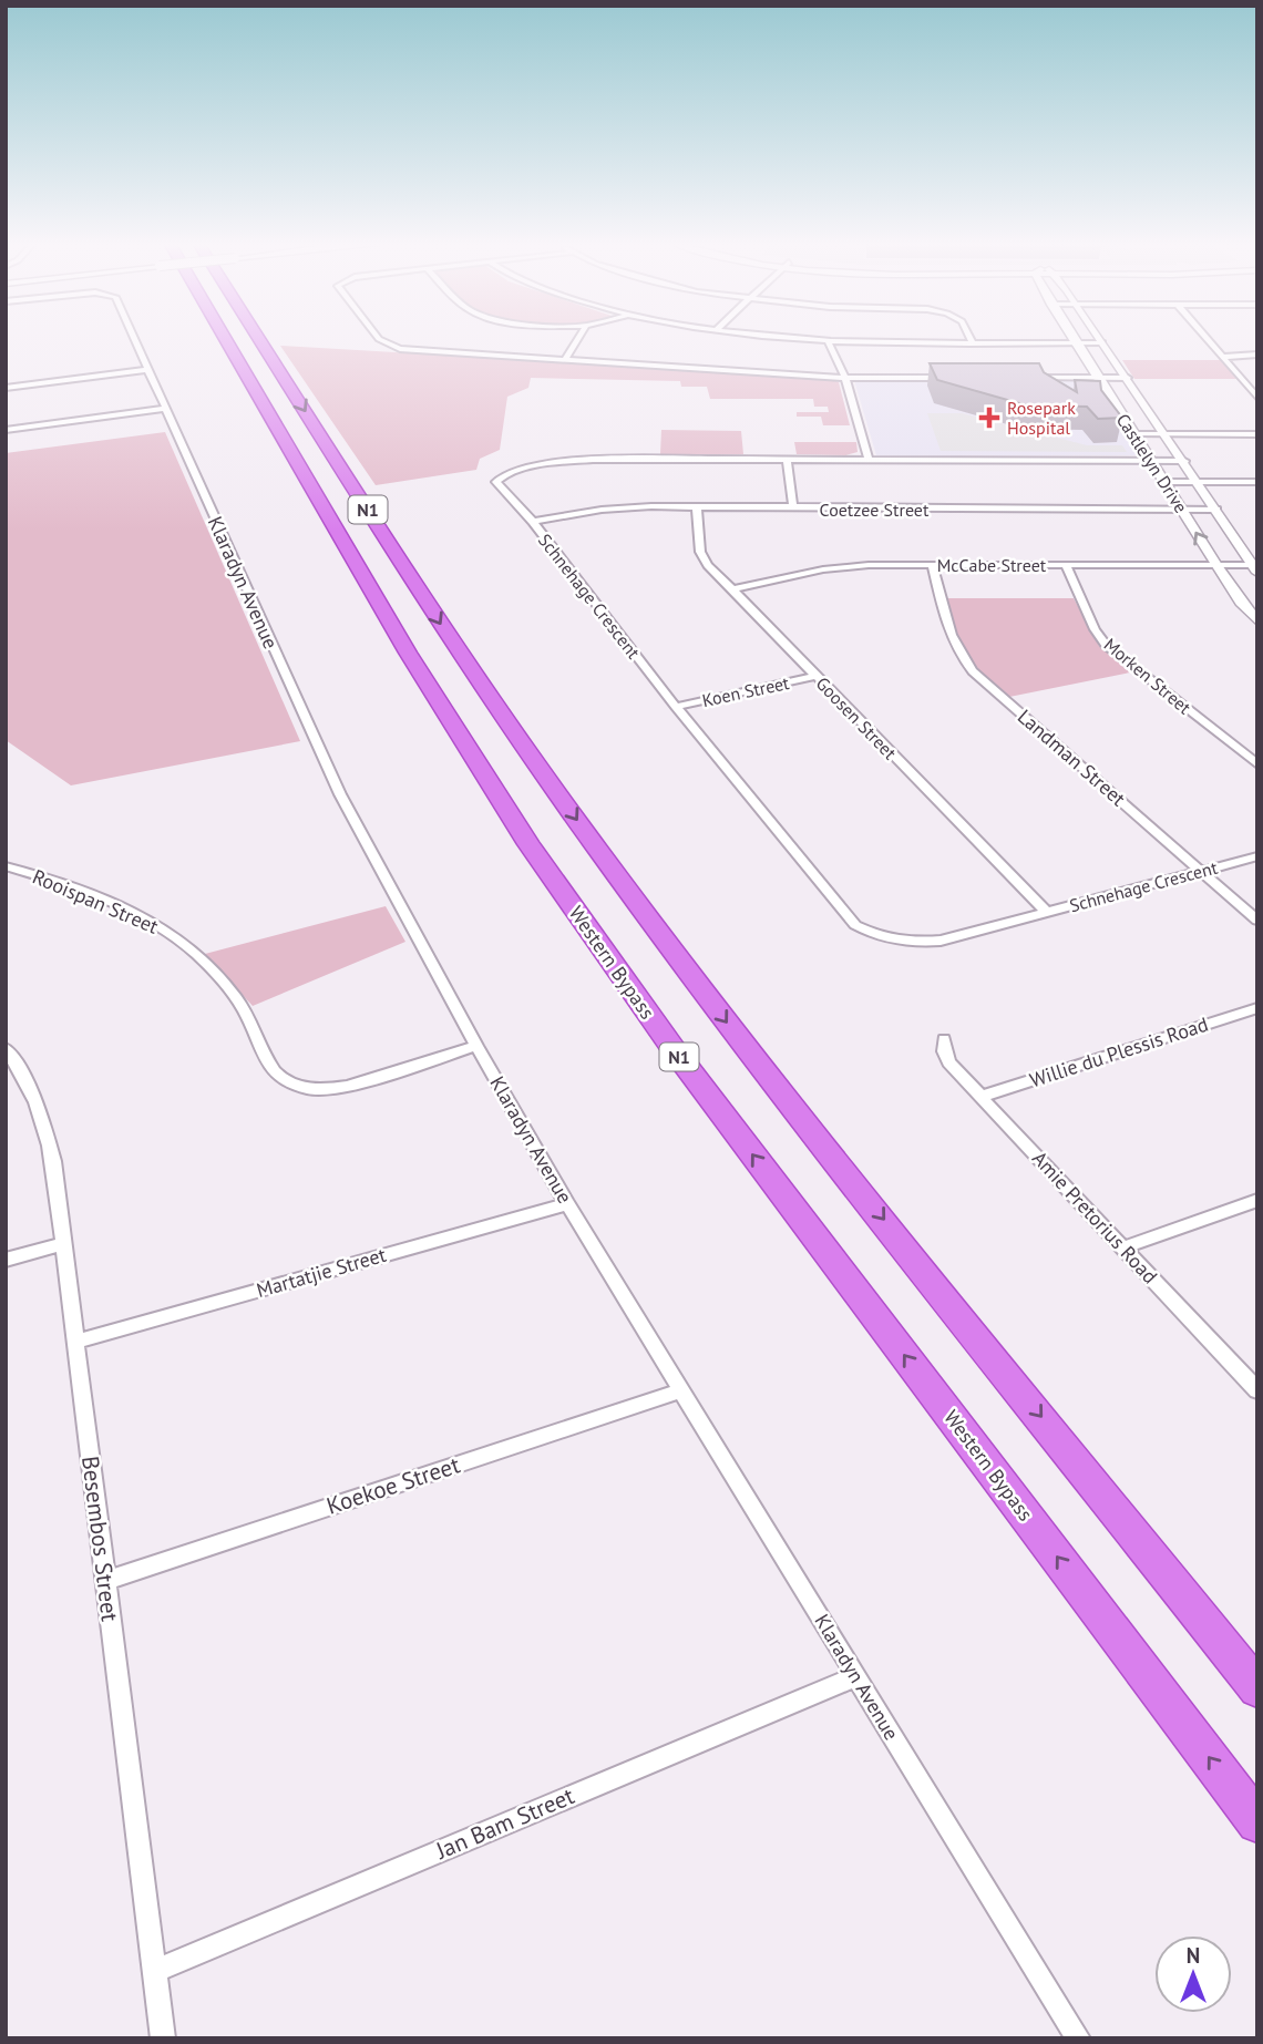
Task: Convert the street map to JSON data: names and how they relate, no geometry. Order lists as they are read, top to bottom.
{
  "streets": {
    "highway": ["N1", "Western Bypass"],
    "street": [
      "Castlelyn Drive",
      "Coetzee Street",
      "McCabe Street",
      "Klaradyn Avenue",
      "Schnehage Crescent",
      "Morken Street",
      "Koen Street",
      "Goosen Street",
      "Landman Street",
      "Rooispan Street",
      "Willie du Plessis Road",
      "Amie Pretorius Road",
      "Martatjie Street",
      "Koekoe Street",
      "Besembos Street",
      "Jan Bam Street"
    ]
  },
  "crossings": [
    ["Castlelyn Drive", "Coetzee Street"],
    ["Castlelyn Drive", "McCabe Street"],
    ["Castlelyn Drive", "Schnehage Crescent"],
    ["Coetzee Street", "Schnehage Crescent"],
    ["Coetzee Street", "Goosen Street"],
    ["McCabe Street", "Morken Street"],
    ["McCabe Street", "Goosen Street"],
    ["McCabe Street", "Landman Street"],
    ["Klaradyn Avenue", "Rooispan Street"],
    ["Klaradyn Avenue", "Martatjie Street"],
    ["Klaradyn Avenue", "Koekoe Street"],
    ["Klaradyn Avenue", "Jan Bam Street"],
    ["Schnehage Crescent", "Koen Street"],
    ["Schnehage Crescent", "Goosen Street"],
    ["Schnehage Crescent", "Landman Street"],
    ["Koen Street", "Goosen Street"],
    ["Willie du Plessis Road", "Amie Pretorius Road"],
    ["Martatjie Street", "Besembos Street"],
    ["Koekoe Street", "Besembos Street"],
    ["Besembos Street", "Jan Bam Street"]
  ],
  "places": {
    "health": ["Rosepark Hospital"]
  },
  "north": "top"
}
